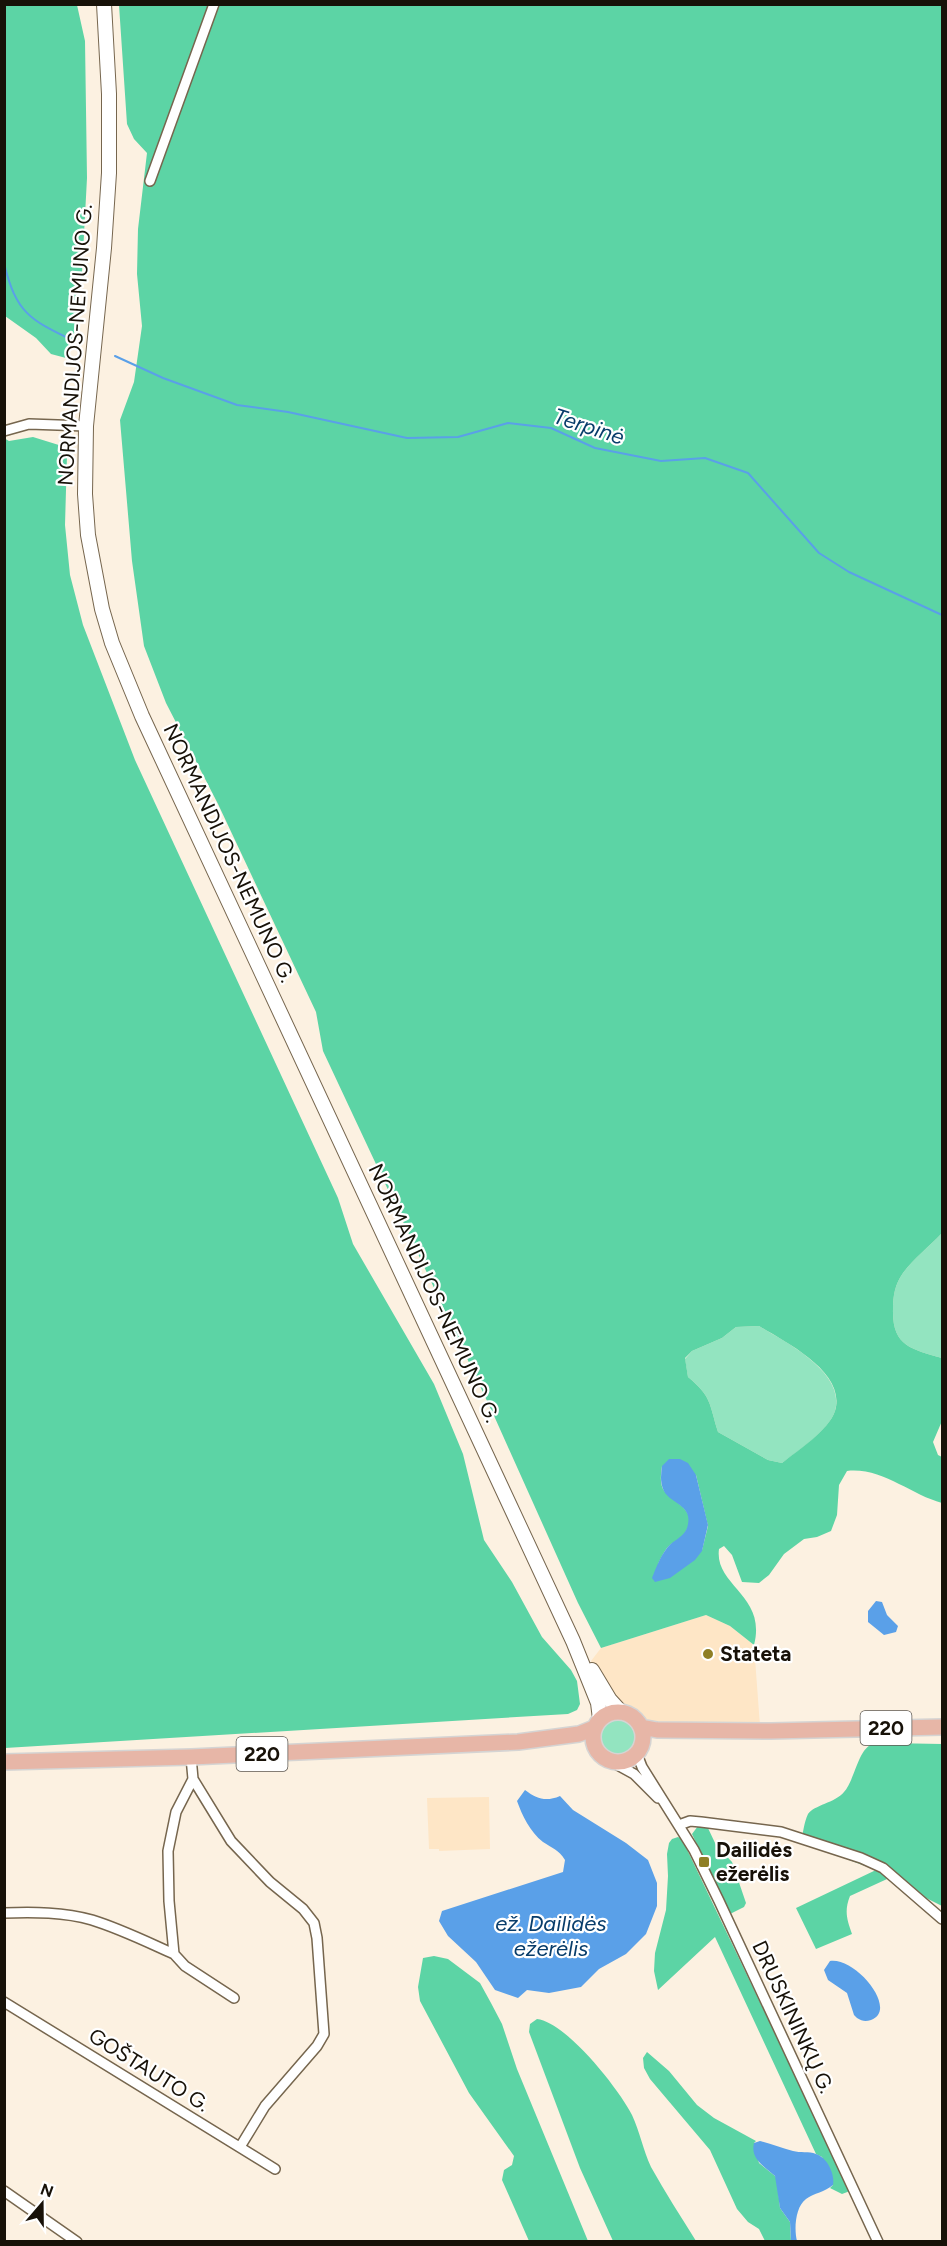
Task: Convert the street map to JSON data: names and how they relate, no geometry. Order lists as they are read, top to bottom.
{
  "streets": {
    "main road": ["NORMANDIJOS-NEMUNO G.", "220"],
    "street": ["DRUSKININKŲ G.", "GOŠTAUTO G."]
  },
  "crossings": [
    ["NORMANDIJOS-NEMUNO G.", "220"]
  ],
  "water": ["Terpinė", "ež. Dailidės ežerėlis"],
  "places": {
    "other": ["Stateta"],
    "transit": ["Dailidės ežerėlis"]
  },
  "north": "top"
}
